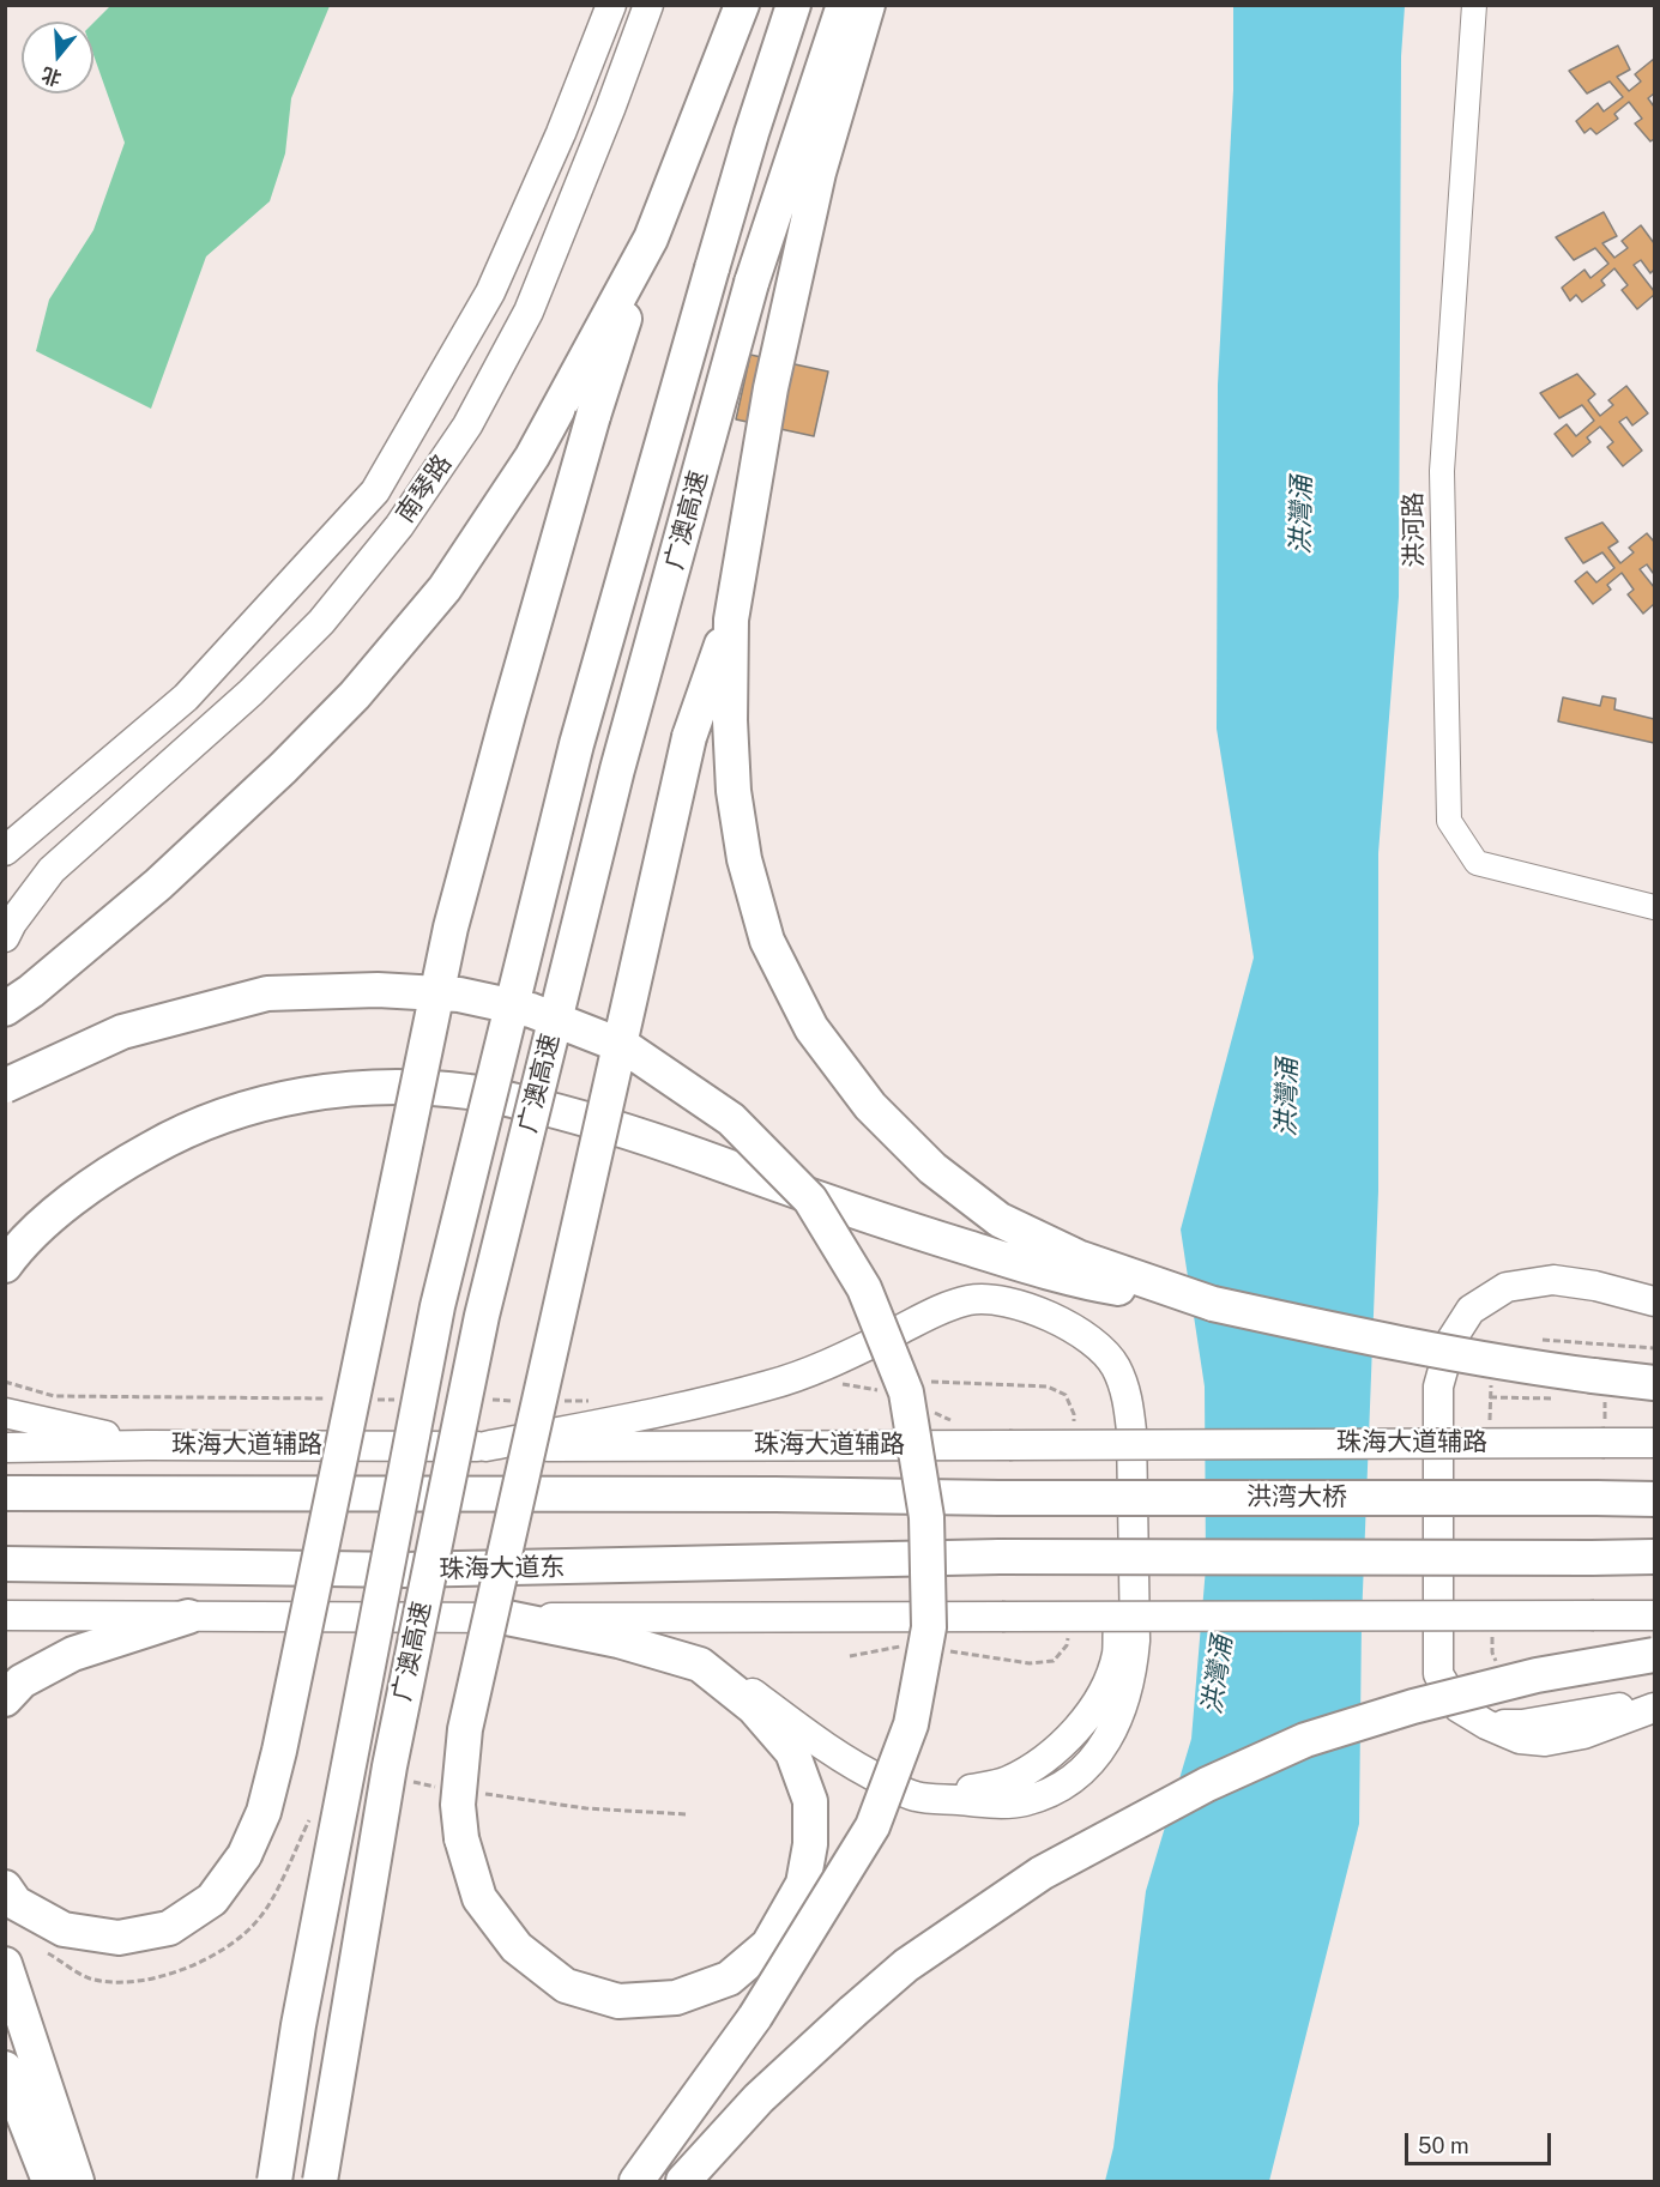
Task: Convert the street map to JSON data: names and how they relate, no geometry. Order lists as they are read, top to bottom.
{
  "streets": {
    "highway": ["广澳高速", "洪湾大桥", "珠海大道东"],
    "main road": ["南琴路", "珠海大道辅路"],
    "street": ["洪河路"]
  },
  "water": ["洪灣涌"],
  "scale_bar": "50 m",
  "north": "bottom"
}
